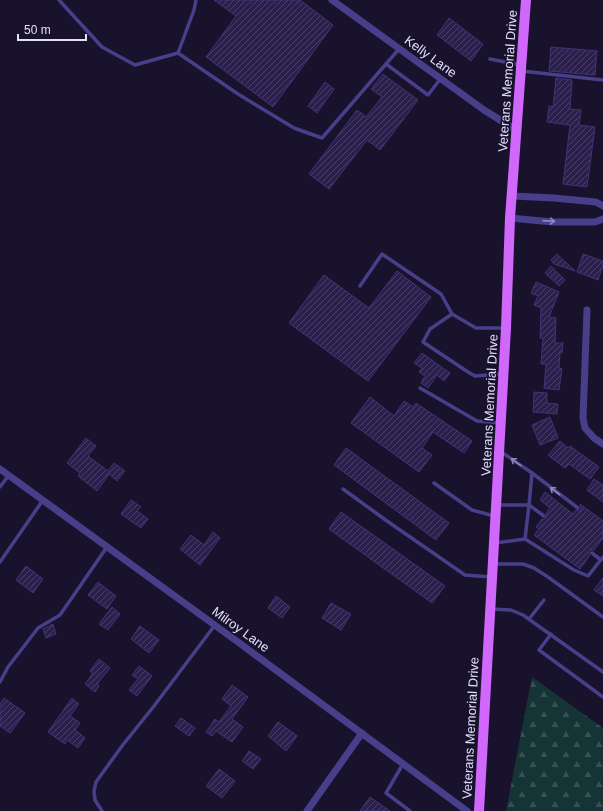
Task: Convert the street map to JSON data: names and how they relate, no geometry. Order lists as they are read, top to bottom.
{
  "streets": {
    "main road": ["Veterans Memorial Drive"],
    "street": ["Kelly Lane", "Milroy Lane"]
  },
  "crossings": [
    ["Kelly Lane", "Veterans Memorial Drive"]
  ],
  "scale_bar": "50 m"
}
